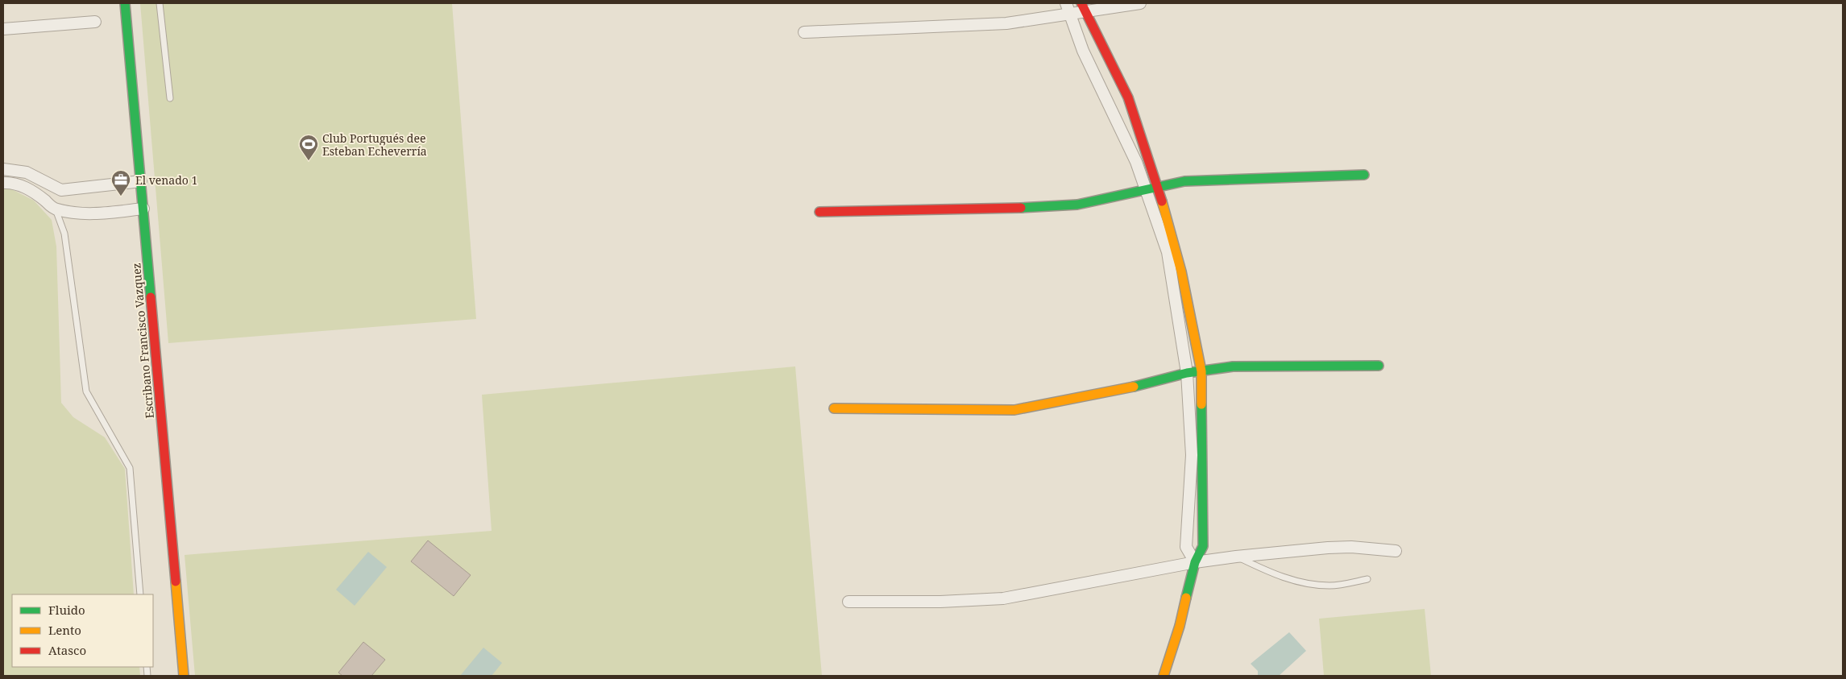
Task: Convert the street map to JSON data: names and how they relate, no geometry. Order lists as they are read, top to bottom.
{
  "streets": {
    "street": ["Escribano Francisco Vazquez"]
  },
  "places": {
    "sports": ["Club Portugués dee Esteban Echeverría"],
    "office": ["El venado 1"]
  },
  "legend": ["Fluido", "Lento", "Atasco"]
}
